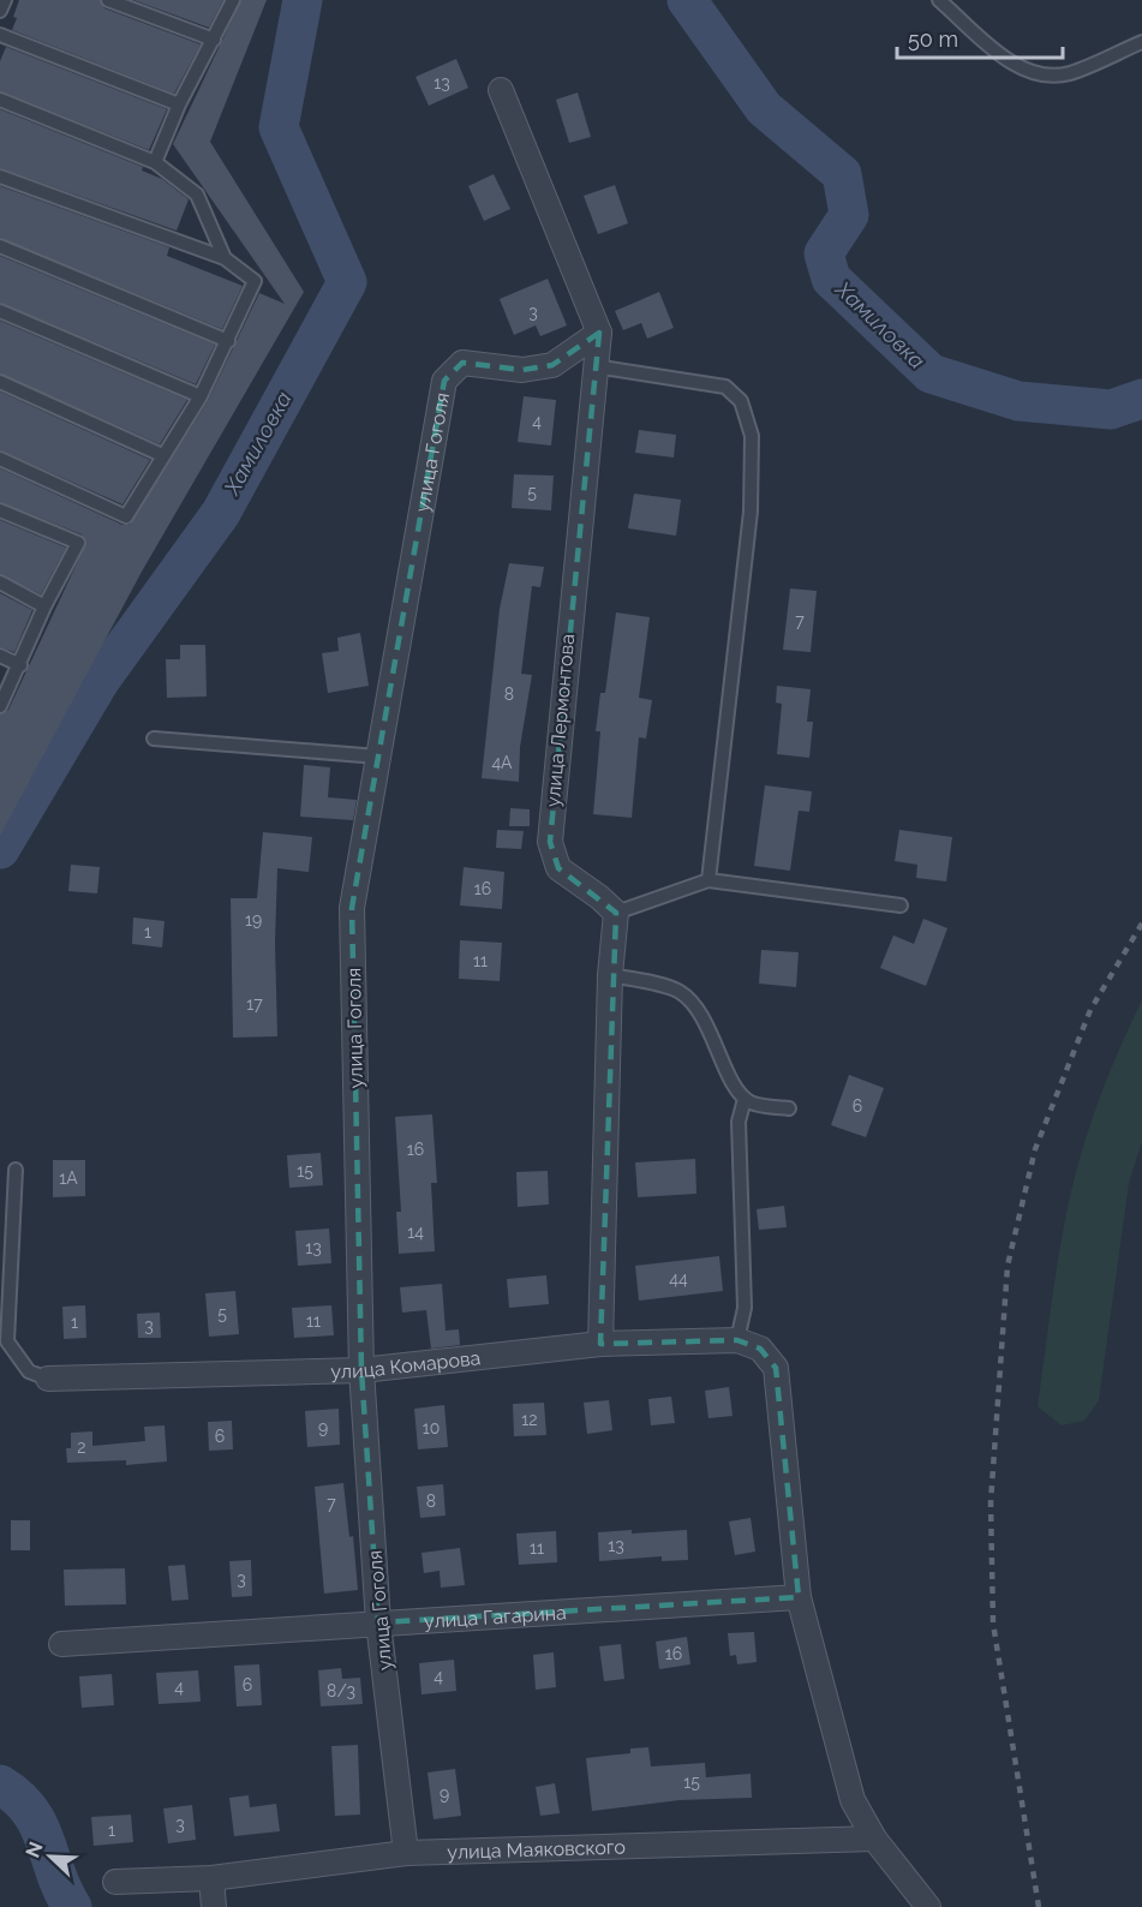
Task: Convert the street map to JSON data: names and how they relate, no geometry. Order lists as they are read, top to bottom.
{
  "streets": {
    "street": [
      "улица Гоголя",
      "улица Лермонтова",
      "улица Комарова",
      "улица Гагарина",
      "улица Маяковского"
    ]
  },
  "crossings": [
    ["улица Гоголя", "улица Лермонтова"],
    ["улица Гоголя", "улица Комарова"],
    ["улица Гоголя", "улица Гагарина"],
    ["улица Гоголя", "улица Маяковского"],
    ["улица Комарова", "улица Гагарина"]
  ],
  "water": ["Хамиловка"],
  "house_numbers": [
    "13",
    "3",
    "4",
    "5",
    "7",
    "8",
    "4А",
    "16",
    "19",
    "1",
    "11",
    "17",
    "6",
    "16",
    "15",
    "1А",
    "14",
    "13",
    "44",
    "5",
    "11",
    "1",
    "3",
    "12",
    "9",
    "10",
    "6",
    "2",
    "8",
    "7",
    "13",
    "11",
    "3",
    "16",
    "4",
    "6",
    "4",
    "8/3",
    "15",
    "9",
    "3",
    "1"
  ],
  "scale_bar": "50 m",
  "north": "top left"
}
